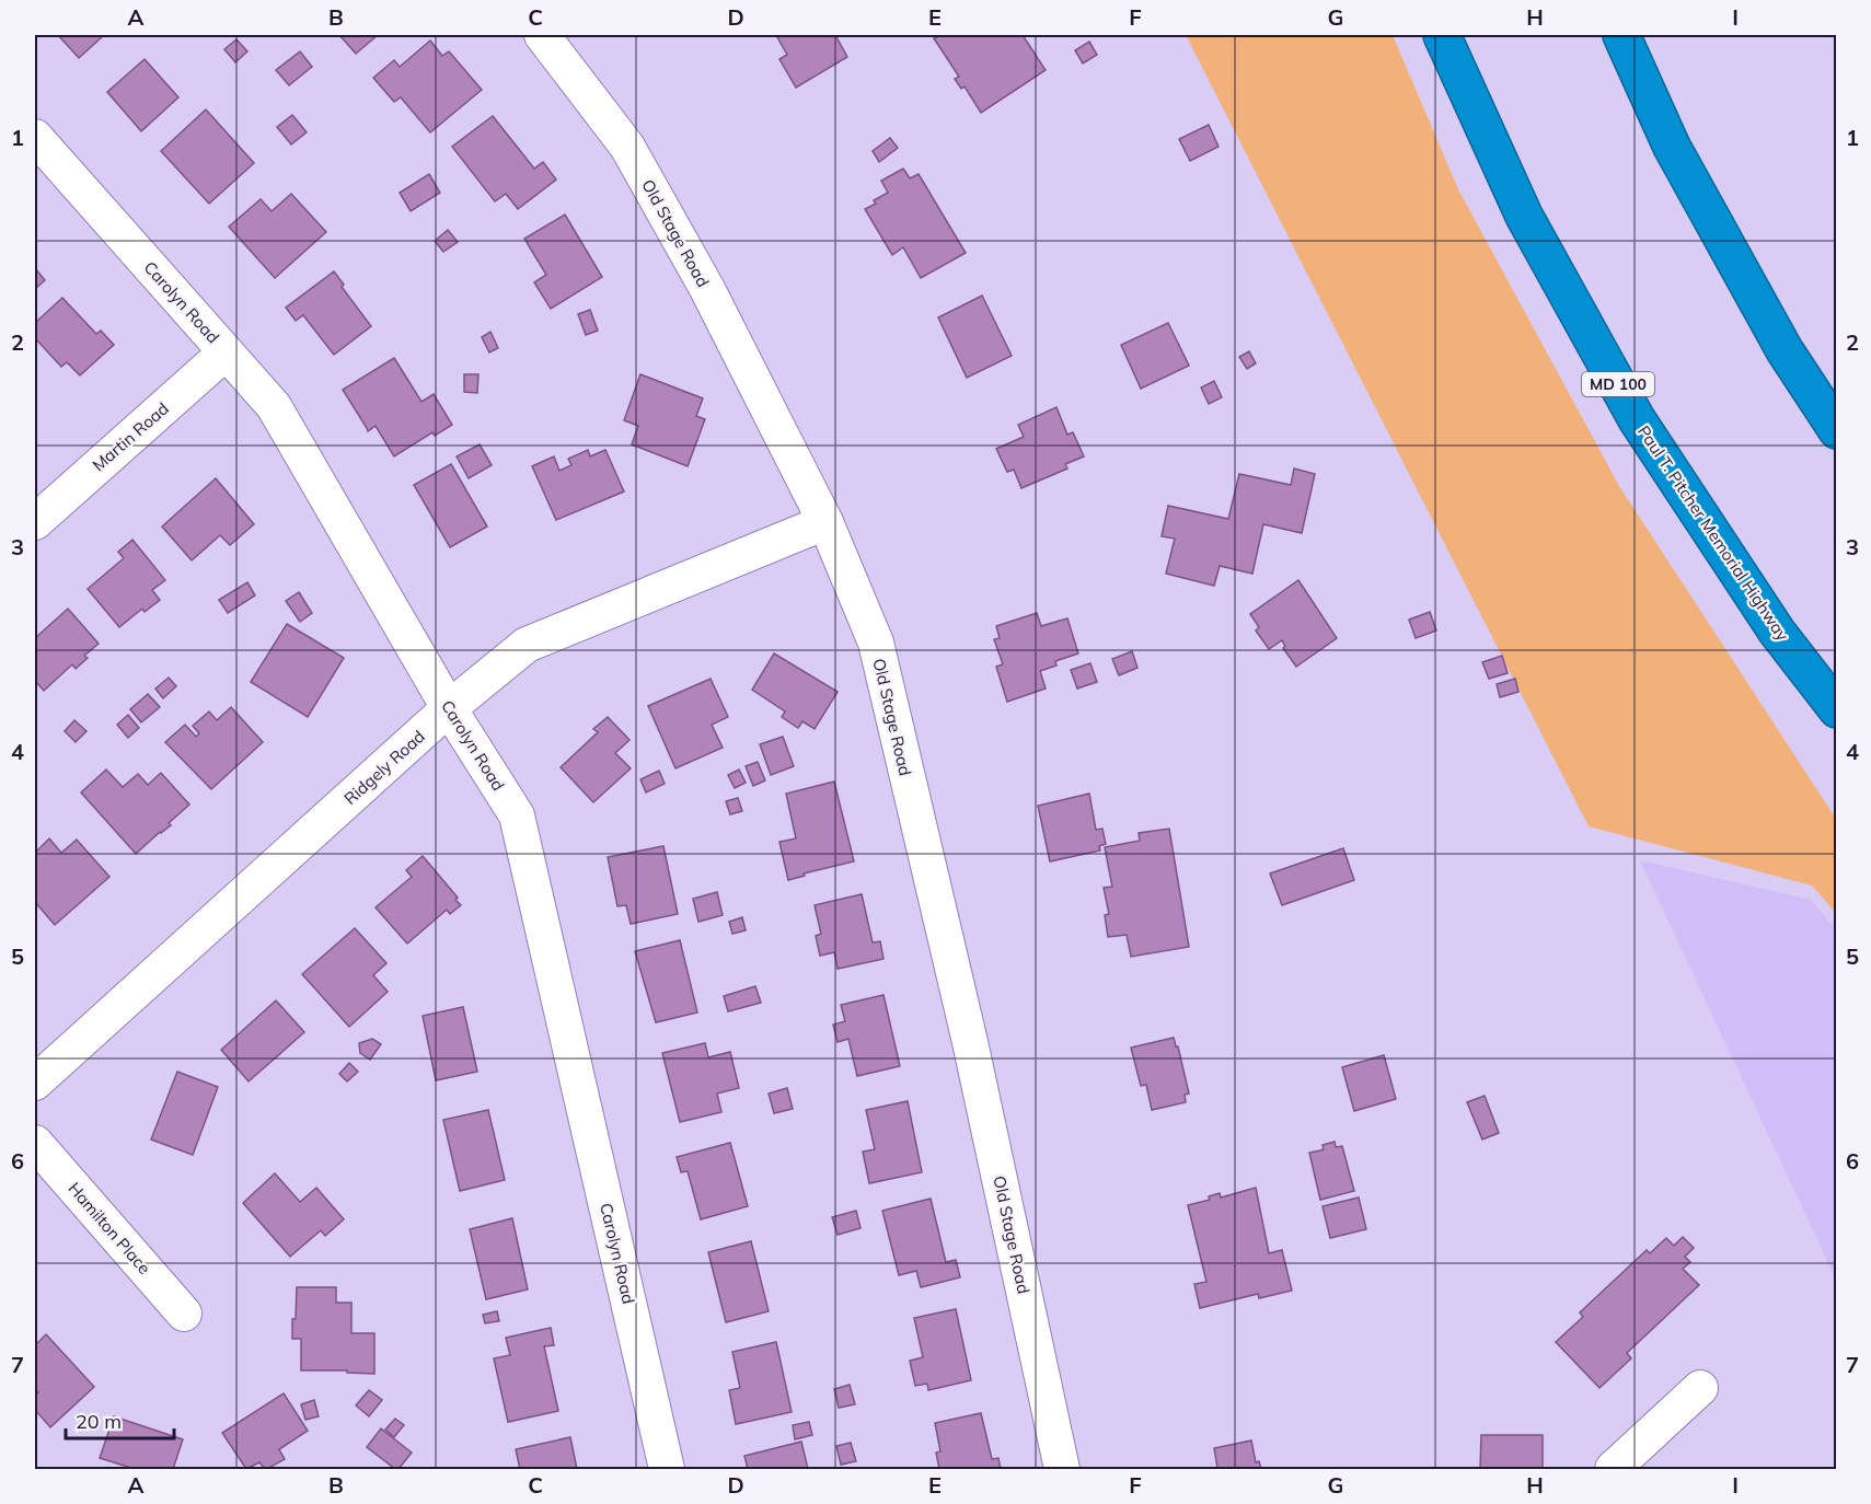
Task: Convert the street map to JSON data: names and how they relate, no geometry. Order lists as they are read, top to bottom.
{
  "streets": {
    "highway": ["MD 100", "Paul T. Pitcher Memorial Highway"],
    "street": [
      "Old Stage Road",
      "Carolyn Road",
      "Martin Road",
      "Ridgely Road",
      "Hamilton Place"
    ]
  },
  "crossings": [
    ["Old Stage Road", "Ridgely Road"],
    ["Carolyn Road", "Martin Road"],
    ["Carolyn Road", "Ridgely Road"]
  ],
  "scale_bar": "20 m",
  "grid": {
    "columns": [
      "A",
      "B",
      "C",
      "D",
      "E",
      "F",
      "G",
      "H",
      "I"
    ],
    "rows": [
      "1",
      "2",
      "3",
      "4",
      "5",
      "6",
      "7"
    ]
  }
}
